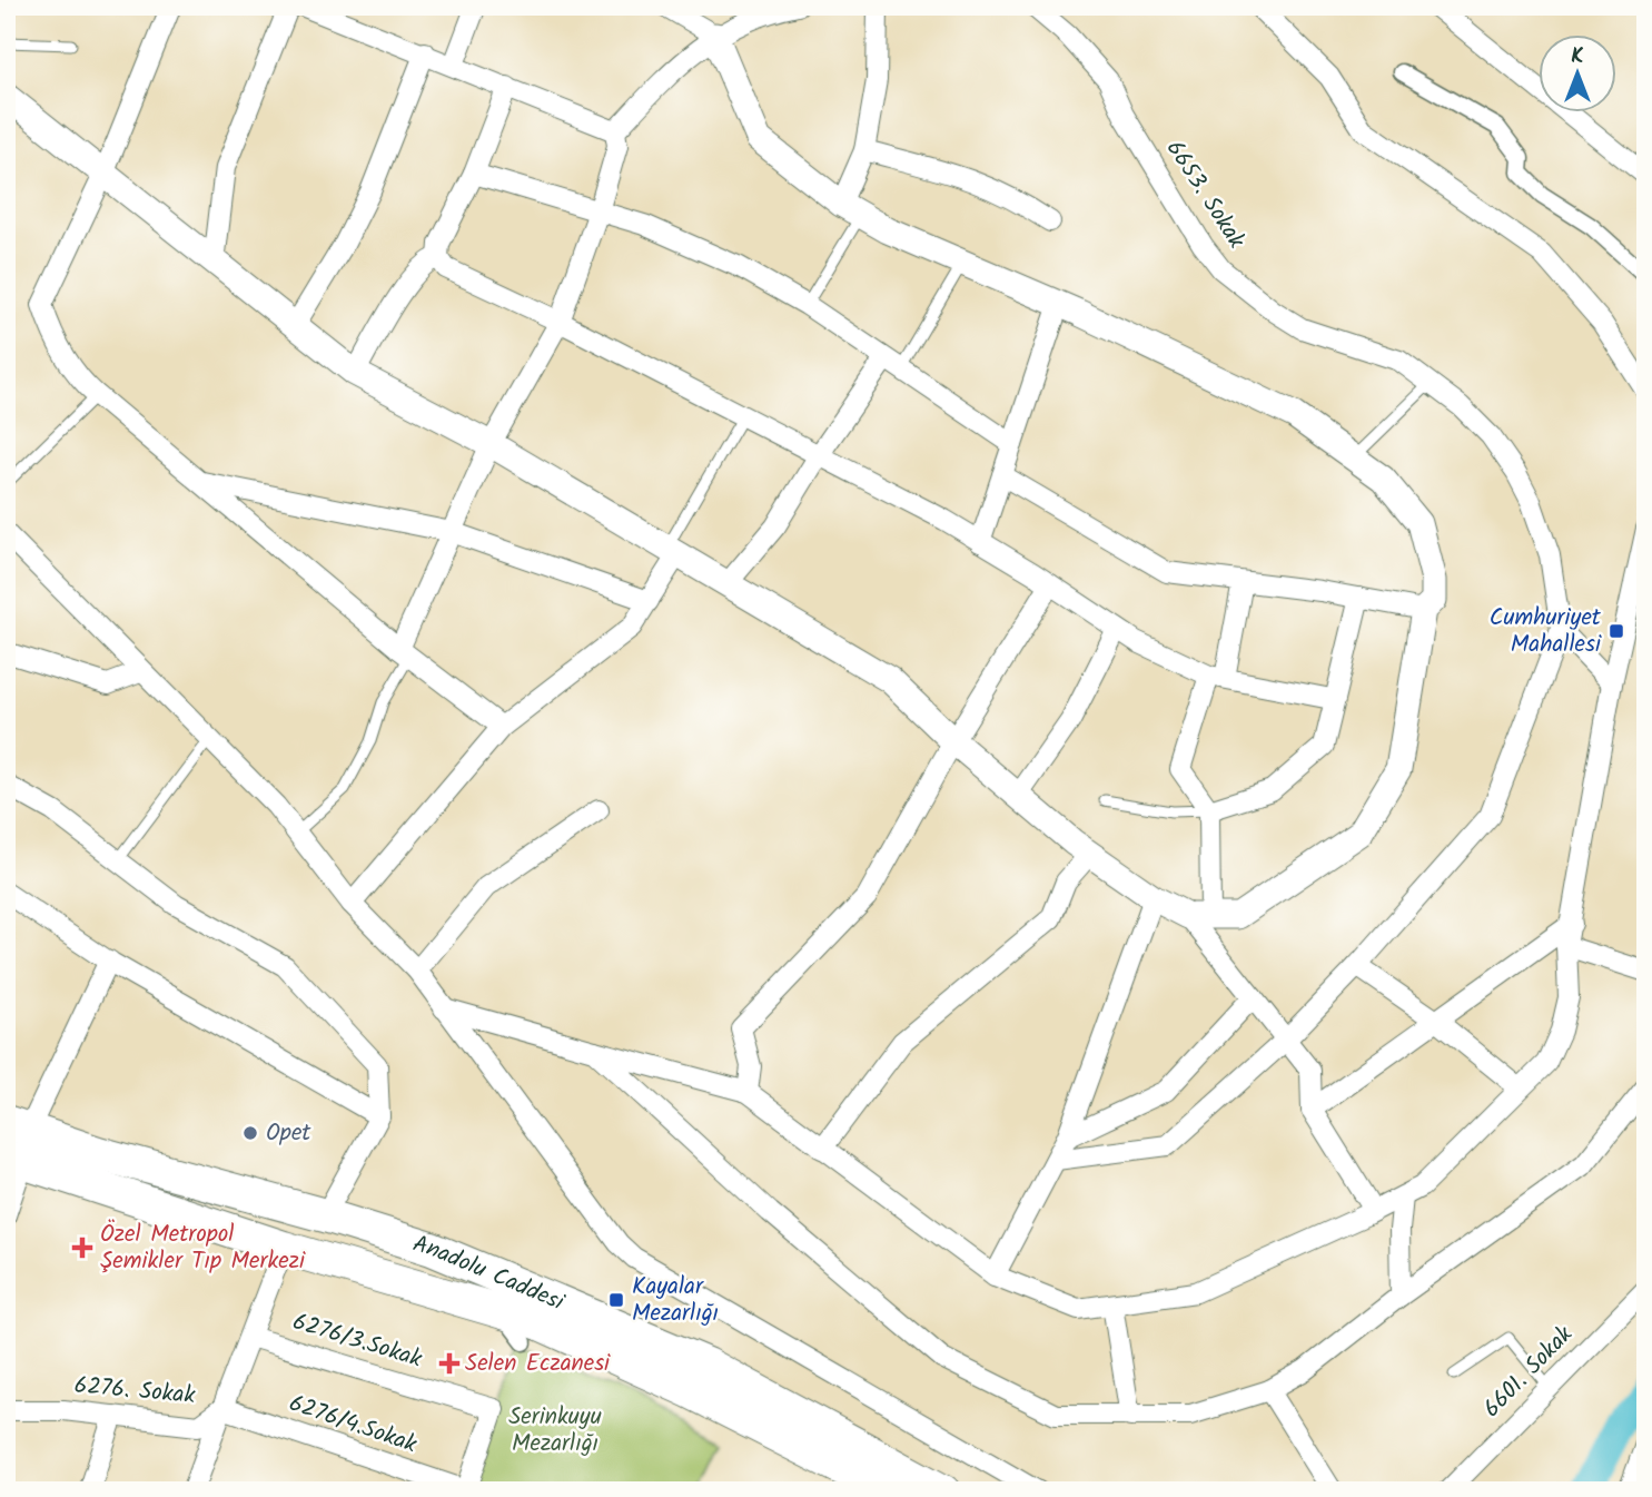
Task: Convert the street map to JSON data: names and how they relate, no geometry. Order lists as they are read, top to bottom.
{
  "streets": {
    "highway": ["Anadolu Caddesi"],
    "street": [
      "6653. Sokak",
      "6276/3.Sokak",
      "6601. Sokak",
      "6276. Sokak",
      "6276/4.Sokak"
    ]
  },
  "crossings": [
    ["Anadolu Caddesi", "6276. Sokak"],
    ["6276/3.Sokak", "6276. Sokak"],
    ["6276/3.Sokak", "6276/4.Sokak"],
    ["6276. Sokak", "6276/4.Sokak"]
  ],
  "parks": ["Serinkuyu Mezarlığı"],
  "places": {
    "transit": ["Cumhuriyet Mahallesi", "Kayalar Mezarlığı"],
    "other": ["Opet"],
    "health": ["Özel Metropol Şemikler Tıp Merkezi", "Selen Eczanesi"]
  },
  "north": "top"
}
